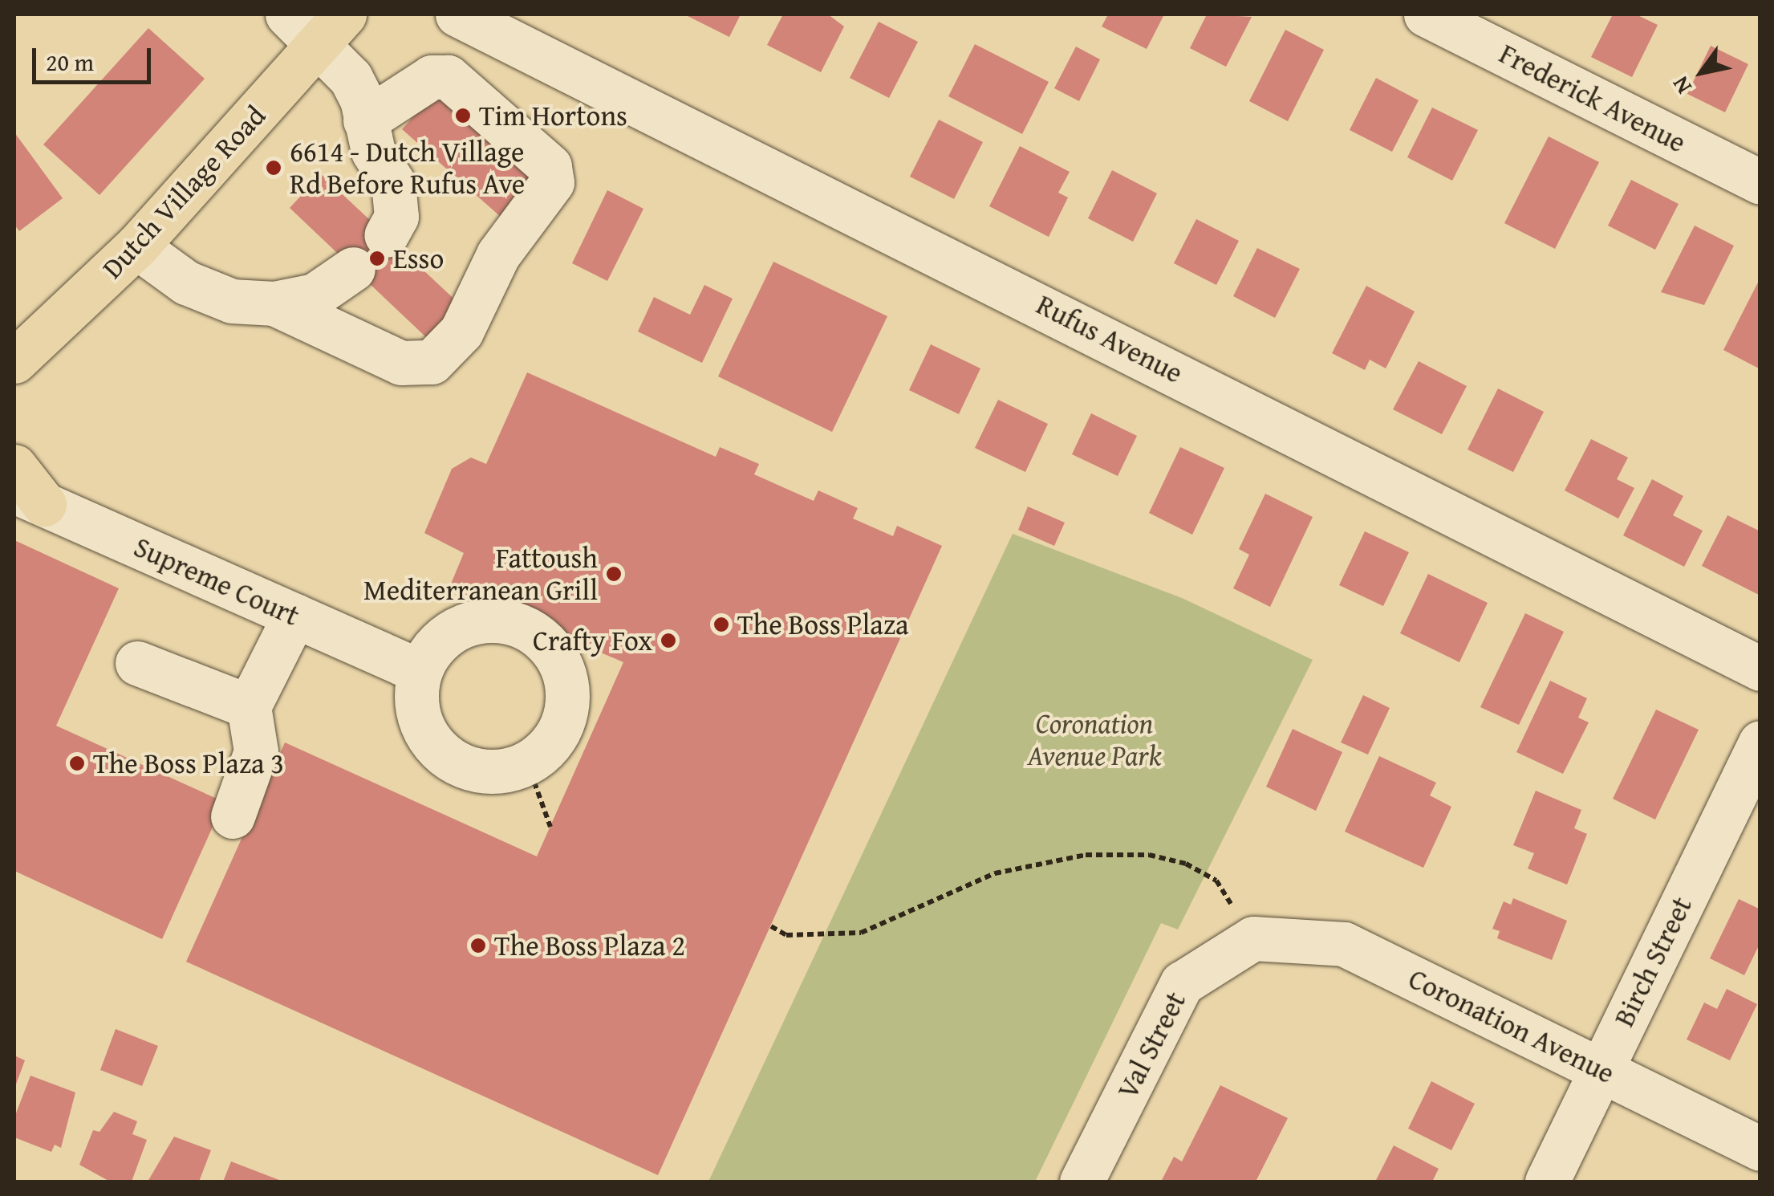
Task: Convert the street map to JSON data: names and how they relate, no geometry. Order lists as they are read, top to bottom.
{
  "streets": {
    "main road": ["Dutch Village Road"],
    "street": [
      "Frederick Avenue",
      "Rufus Avenue",
      "Supreme Court",
      "Birch Street",
      "Coronation Avenue",
      "Val Street"
    ]
  },
  "crossings": [
    ["Birch Street", "Coronation Avenue"],
    ["Coronation Avenue", "Val Street"]
  ],
  "parks": ["Coronation Avenue Park"],
  "places": [
    "Tim Hortons",
    "6614 - Dutch Village Rd Before Rufus Ave",
    "Esso",
    "Fattoush Mediterranean Grill",
    "The Boss Plaza",
    "Crafty Fox",
    "The Boss Plaza 3",
    "The Boss Plaza 2"
  ],
  "scale_bar": "20 m",
  "north": "bottom left"
}
